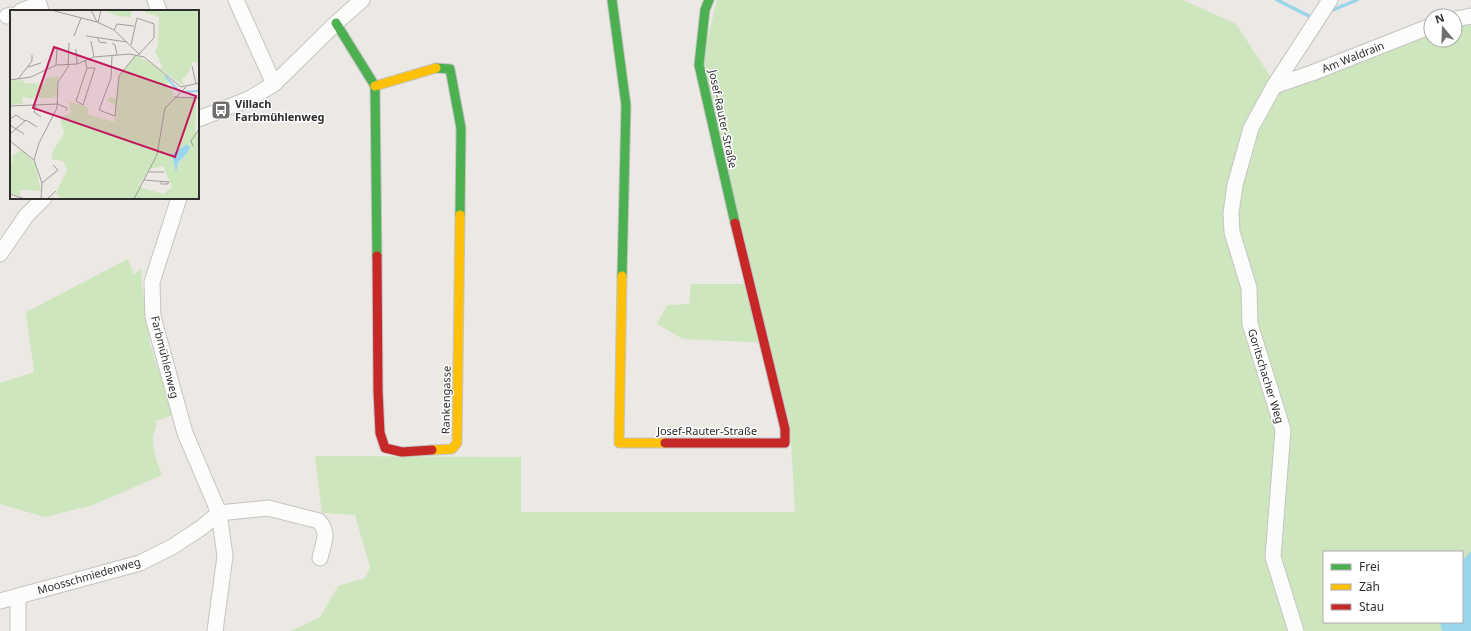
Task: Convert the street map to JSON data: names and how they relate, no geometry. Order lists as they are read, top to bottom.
{
  "streets": {
    "street": [
      "Am Waldrain",
      "Josef-Rauter-Straße",
      "Farbmühlenweg",
      "Goritschacher Weg",
      "Rankengasse",
      "Moosschmiedenweg"
    ]
  },
  "crossings": [
    ["Am Waldrain", "Goritschacher Weg"],
    ["Farbmühlenweg", "Moosschmiedenweg"]
  ],
  "places": {
    "bus stop": ["Villach Farbmühlenweg"]
  },
  "legend": ["Frei", "Zäh", "Stau"],
  "north": "top"
}
